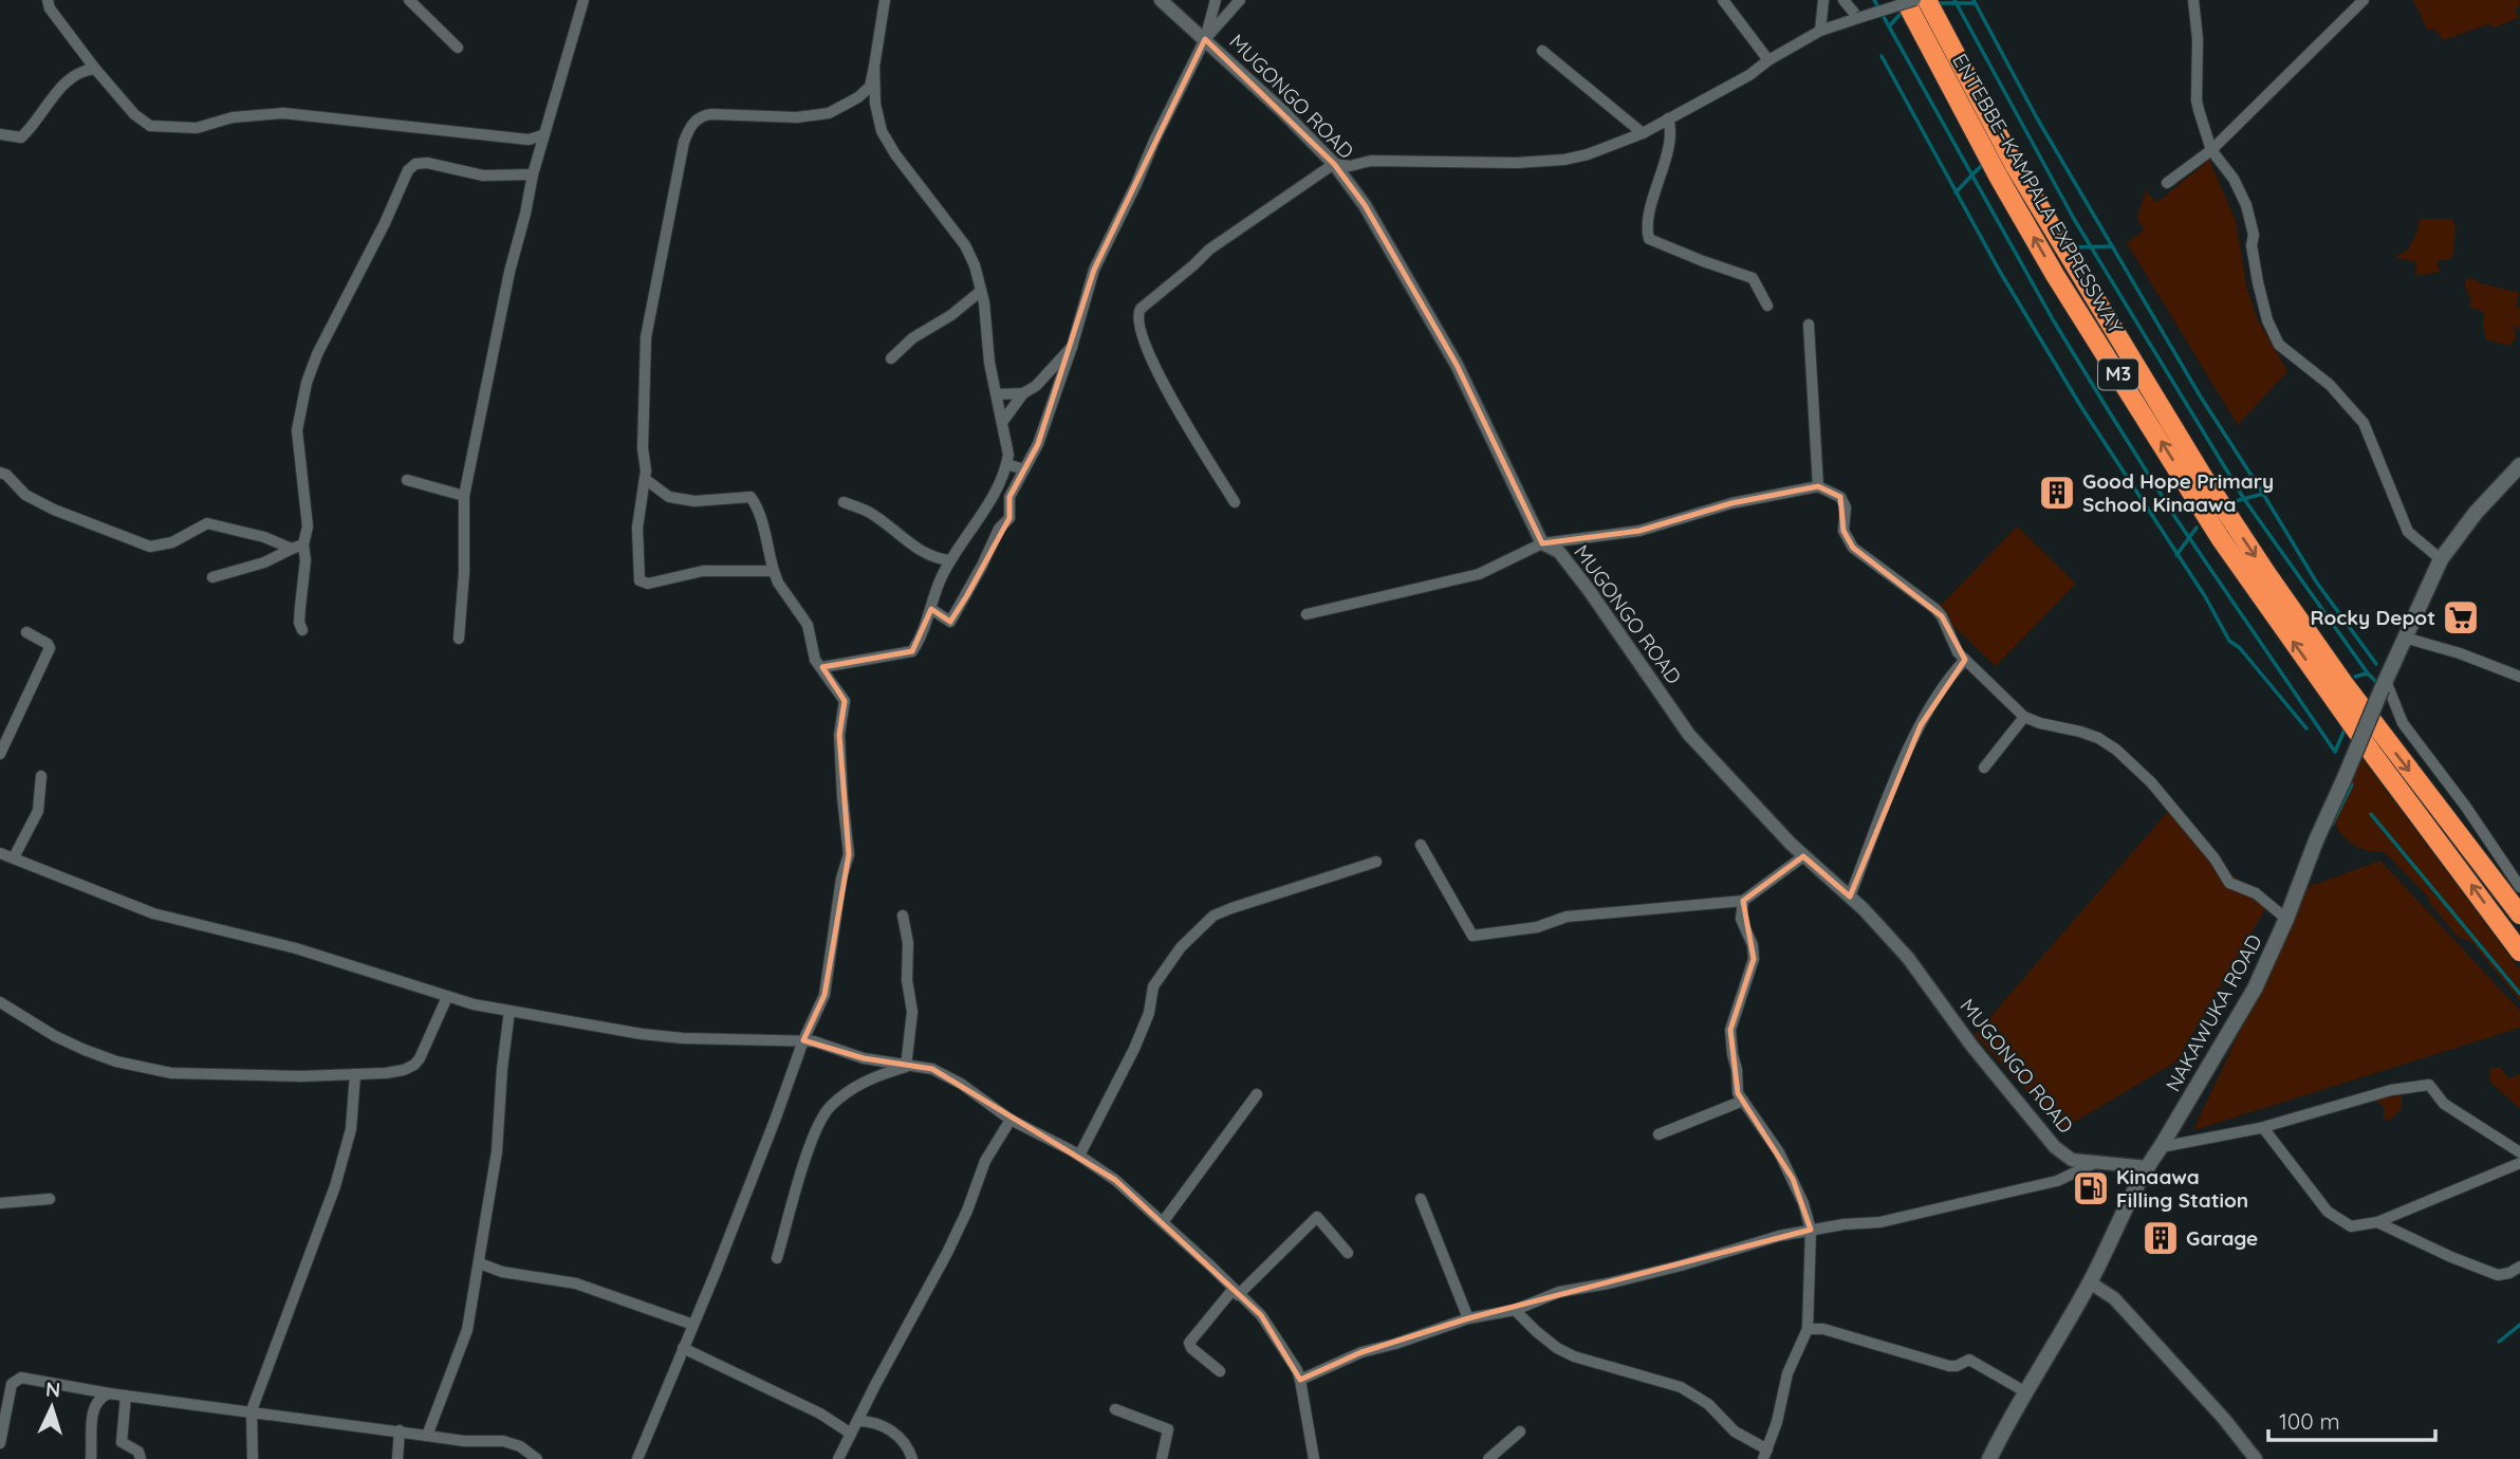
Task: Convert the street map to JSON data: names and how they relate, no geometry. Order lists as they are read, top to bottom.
{
  "streets": {
    "highway": ["ENTEBBE–KAMPALA EXPRESSWAY", "M3"],
    "main road": ["NAKAWUKA ROAD"],
    "street": ["MUGONGO ROAD"]
  },
  "crossings": [
    ["MUGONGO ROAD", "NAKAWUKA ROAD"]
  ],
  "places": {
    "building": ["Good Hope Primary School Kinaawa", "Garage"],
    "supermarket": ["Rocky Depot"],
    "fuel station": ["Kinaawa Filling Station"]
  },
  "scale_bar": "100 m",
  "north": "top"
}
